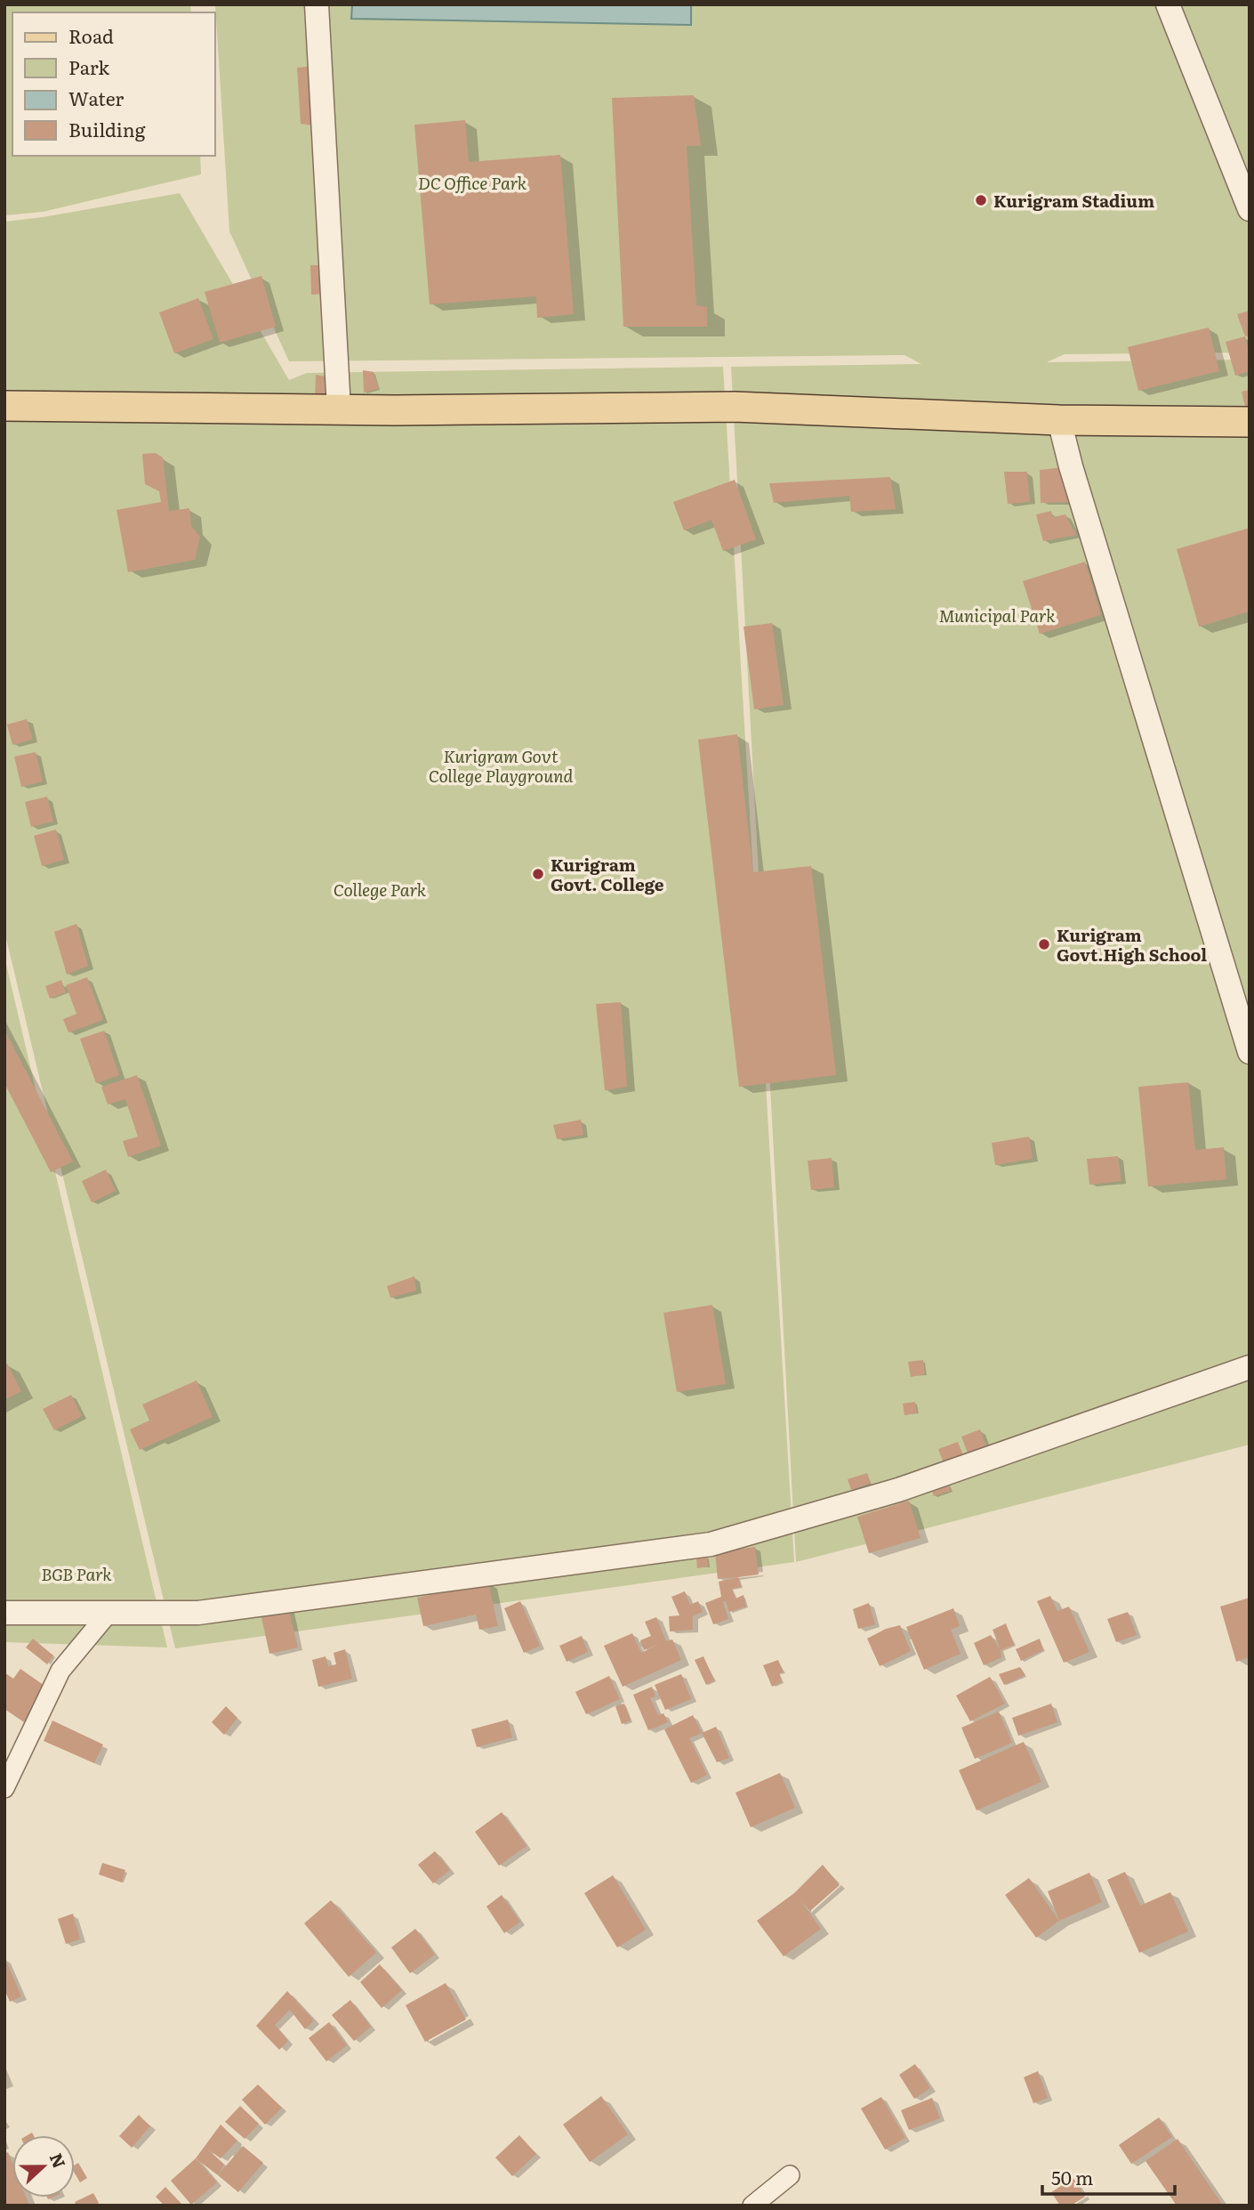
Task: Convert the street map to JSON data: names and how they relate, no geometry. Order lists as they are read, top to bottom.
{
  "parks": [
    "DC Office Park",
    "Municipal Park",
    "Kurigram Govt College Playground",
    "College Park",
    "BGB Park"
  ],
  "places": ["Kurigram Stadium", "Kurigram Govt. College", "Kurigram Govt.High School"],
  "legend": [
    "Road",
    "Park",
    "Water",
    "Building"
  ],
  "scale_bar": "50 m",
  "north": "right"
}
